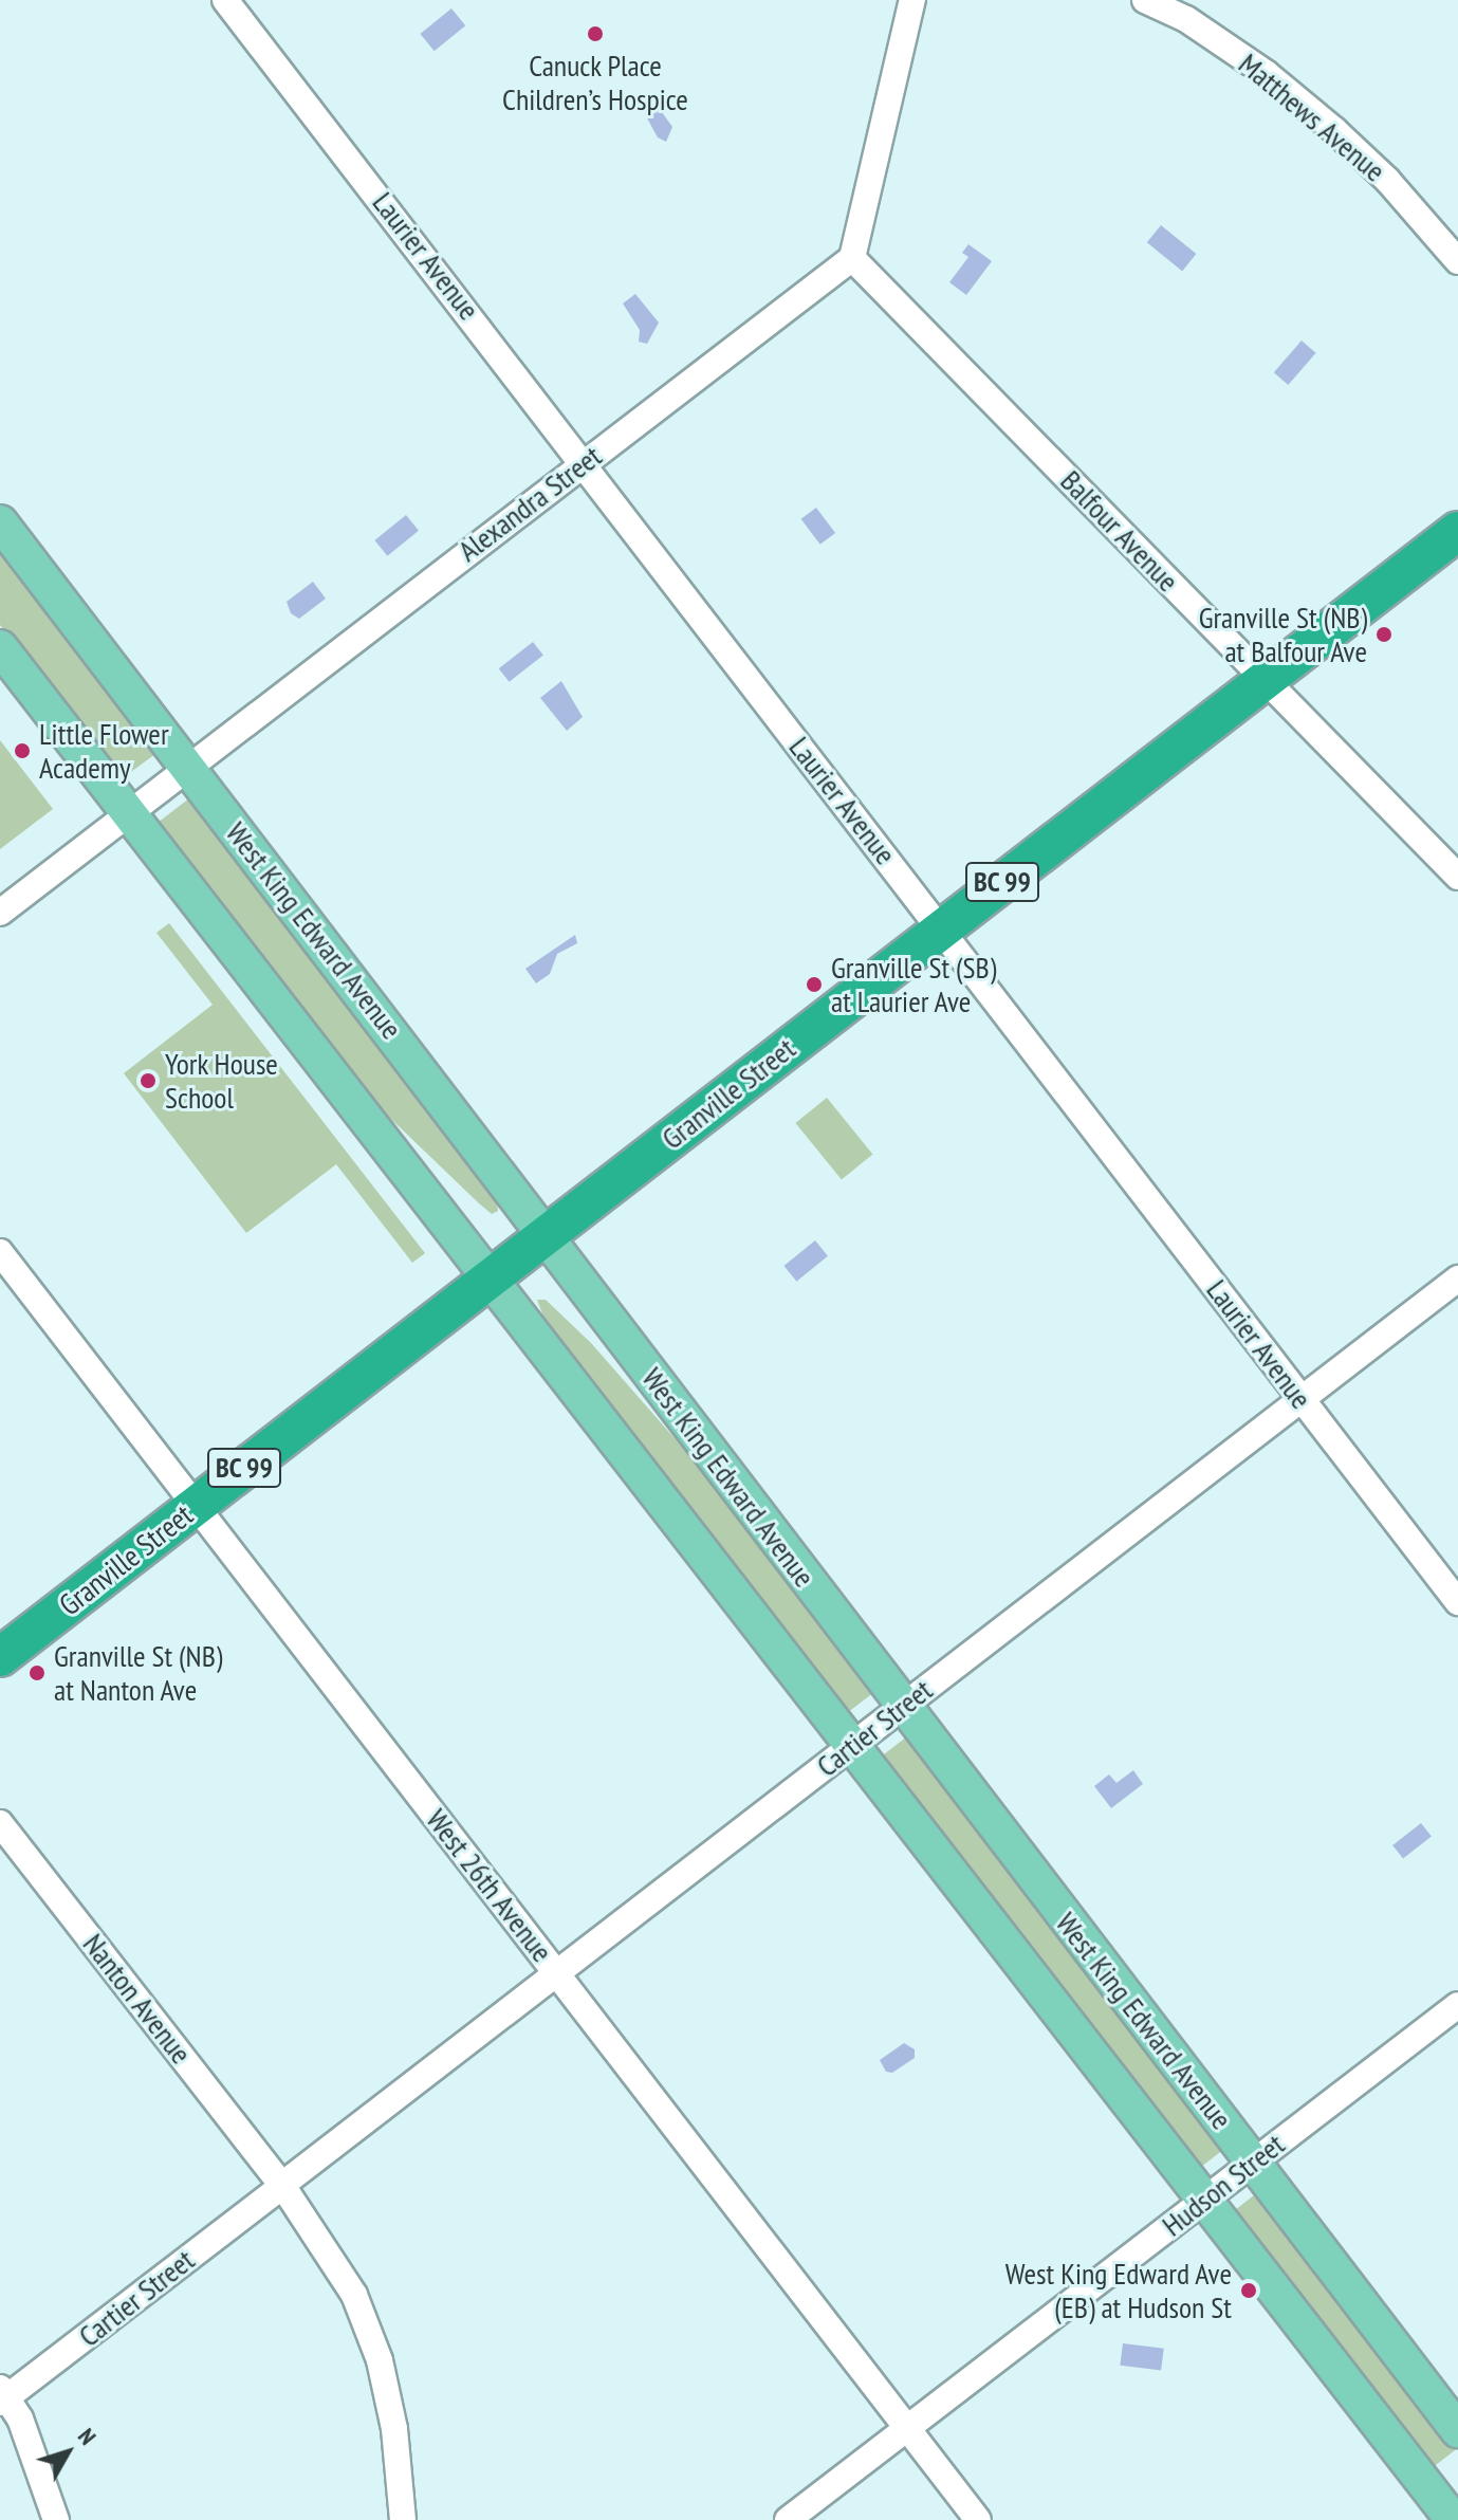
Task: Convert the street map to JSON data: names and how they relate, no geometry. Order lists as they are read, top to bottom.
{
  "streets": {
    "highway": ["BC 99", "Granville Street"],
    "main road": ["West King Edward Avenue"],
    "street": [
      "Matthews Avenue",
      "Laurier Avenue",
      "Alexandra Street",
      "Balfour Avenue",
      "Cartier Street",
      "West 26th Avenue",
      "Nanton Avenue",
      "Hudson Street"
    ]
  },
  "crossings": [
    ["Laurier Avenue", "Alexandra Street"],
    ["Laurier Avenue", "Granville Street"],
    ["Laurier Avenue", "Cartier Street"],
    ["Alexandra Street", "Balfour Avenue"],
    ["Alexandra Street", "West King Edward Avenue"],
    ["Balfour Avenue", "Granville Street"],
    ["West King Edward Avenue", "Granville Street"],
    ["West King Edward Avenue", "Cartier Street"],
    ["West King Edward Avenue", "Hudson Street"],
    ["Granville Street", "West 26th Avenue"],
    ["Cartier Street", "West 26th Avenue"],
    ["Cartier Street", "Nanton Avenue"],
    ["West 26th Avenue", "Hudson Street"]
  ],
  "places": [
    "Canuck Place Children’s Hospice",
    "Granville St (NB) at Balfour Ave",
    "Little Flower Academy",
    "Granville St (SB) at Laurier Ave",
    "York House School",
    "Granville St (NB) at Nanton Ave",
    "West King Edward Ave (EB) at Hudson St"
  ],
  "north": "top right"
}
